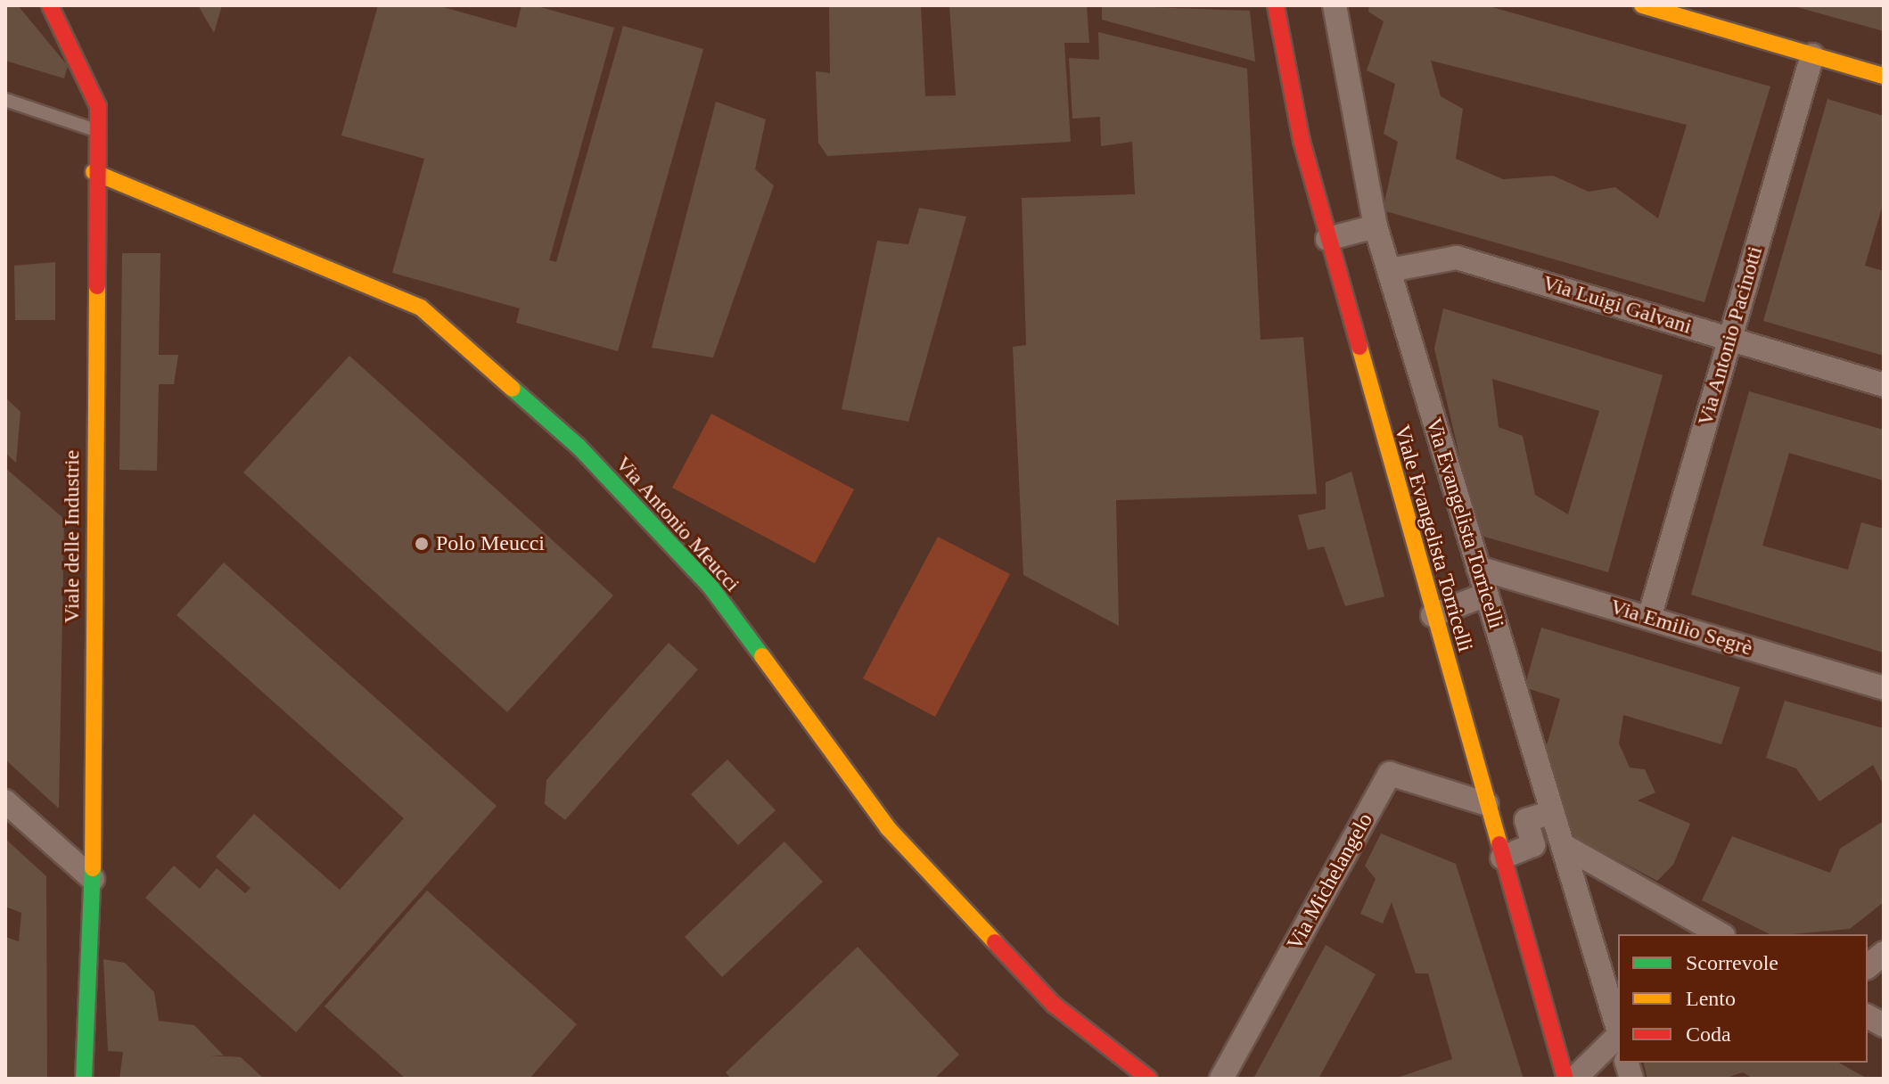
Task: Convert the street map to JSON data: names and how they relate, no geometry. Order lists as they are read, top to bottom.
{
  "streets": {
    "street": [
      "Via Luigi Galvani",
      "Via Antonio Pacinotti",
      "Via Evangelista Torricelli",
      "Via Antonio Meucci",
      "Viale delle Industrie",
      "Viale Evangelista Torricelli",
      "Via Emilio Segrè",
      "Via Michelangelo"
    ]
  },
  "crossings": [
    ["Via Luigi Galvani", "Via Antonio Pacinotti"],
    ["Via Luigi Galvani", "Via Evangelista Torricelli"],
    ["Via Antonio Pacinotti", "Via Emilio Segrè"],
    ["Via Evangelista Torricelli", "Via Emilio Segrè"],
    ["Via Antonio Meucci", "Viale delle Industrie"],
    ["Viale Evangelista Torricelli", "Via Michelangelo"]
  ],
  "places": ["Polo Meucci"],
  "legend": ["Scorrevole", "Lento", "Coda"]
}
